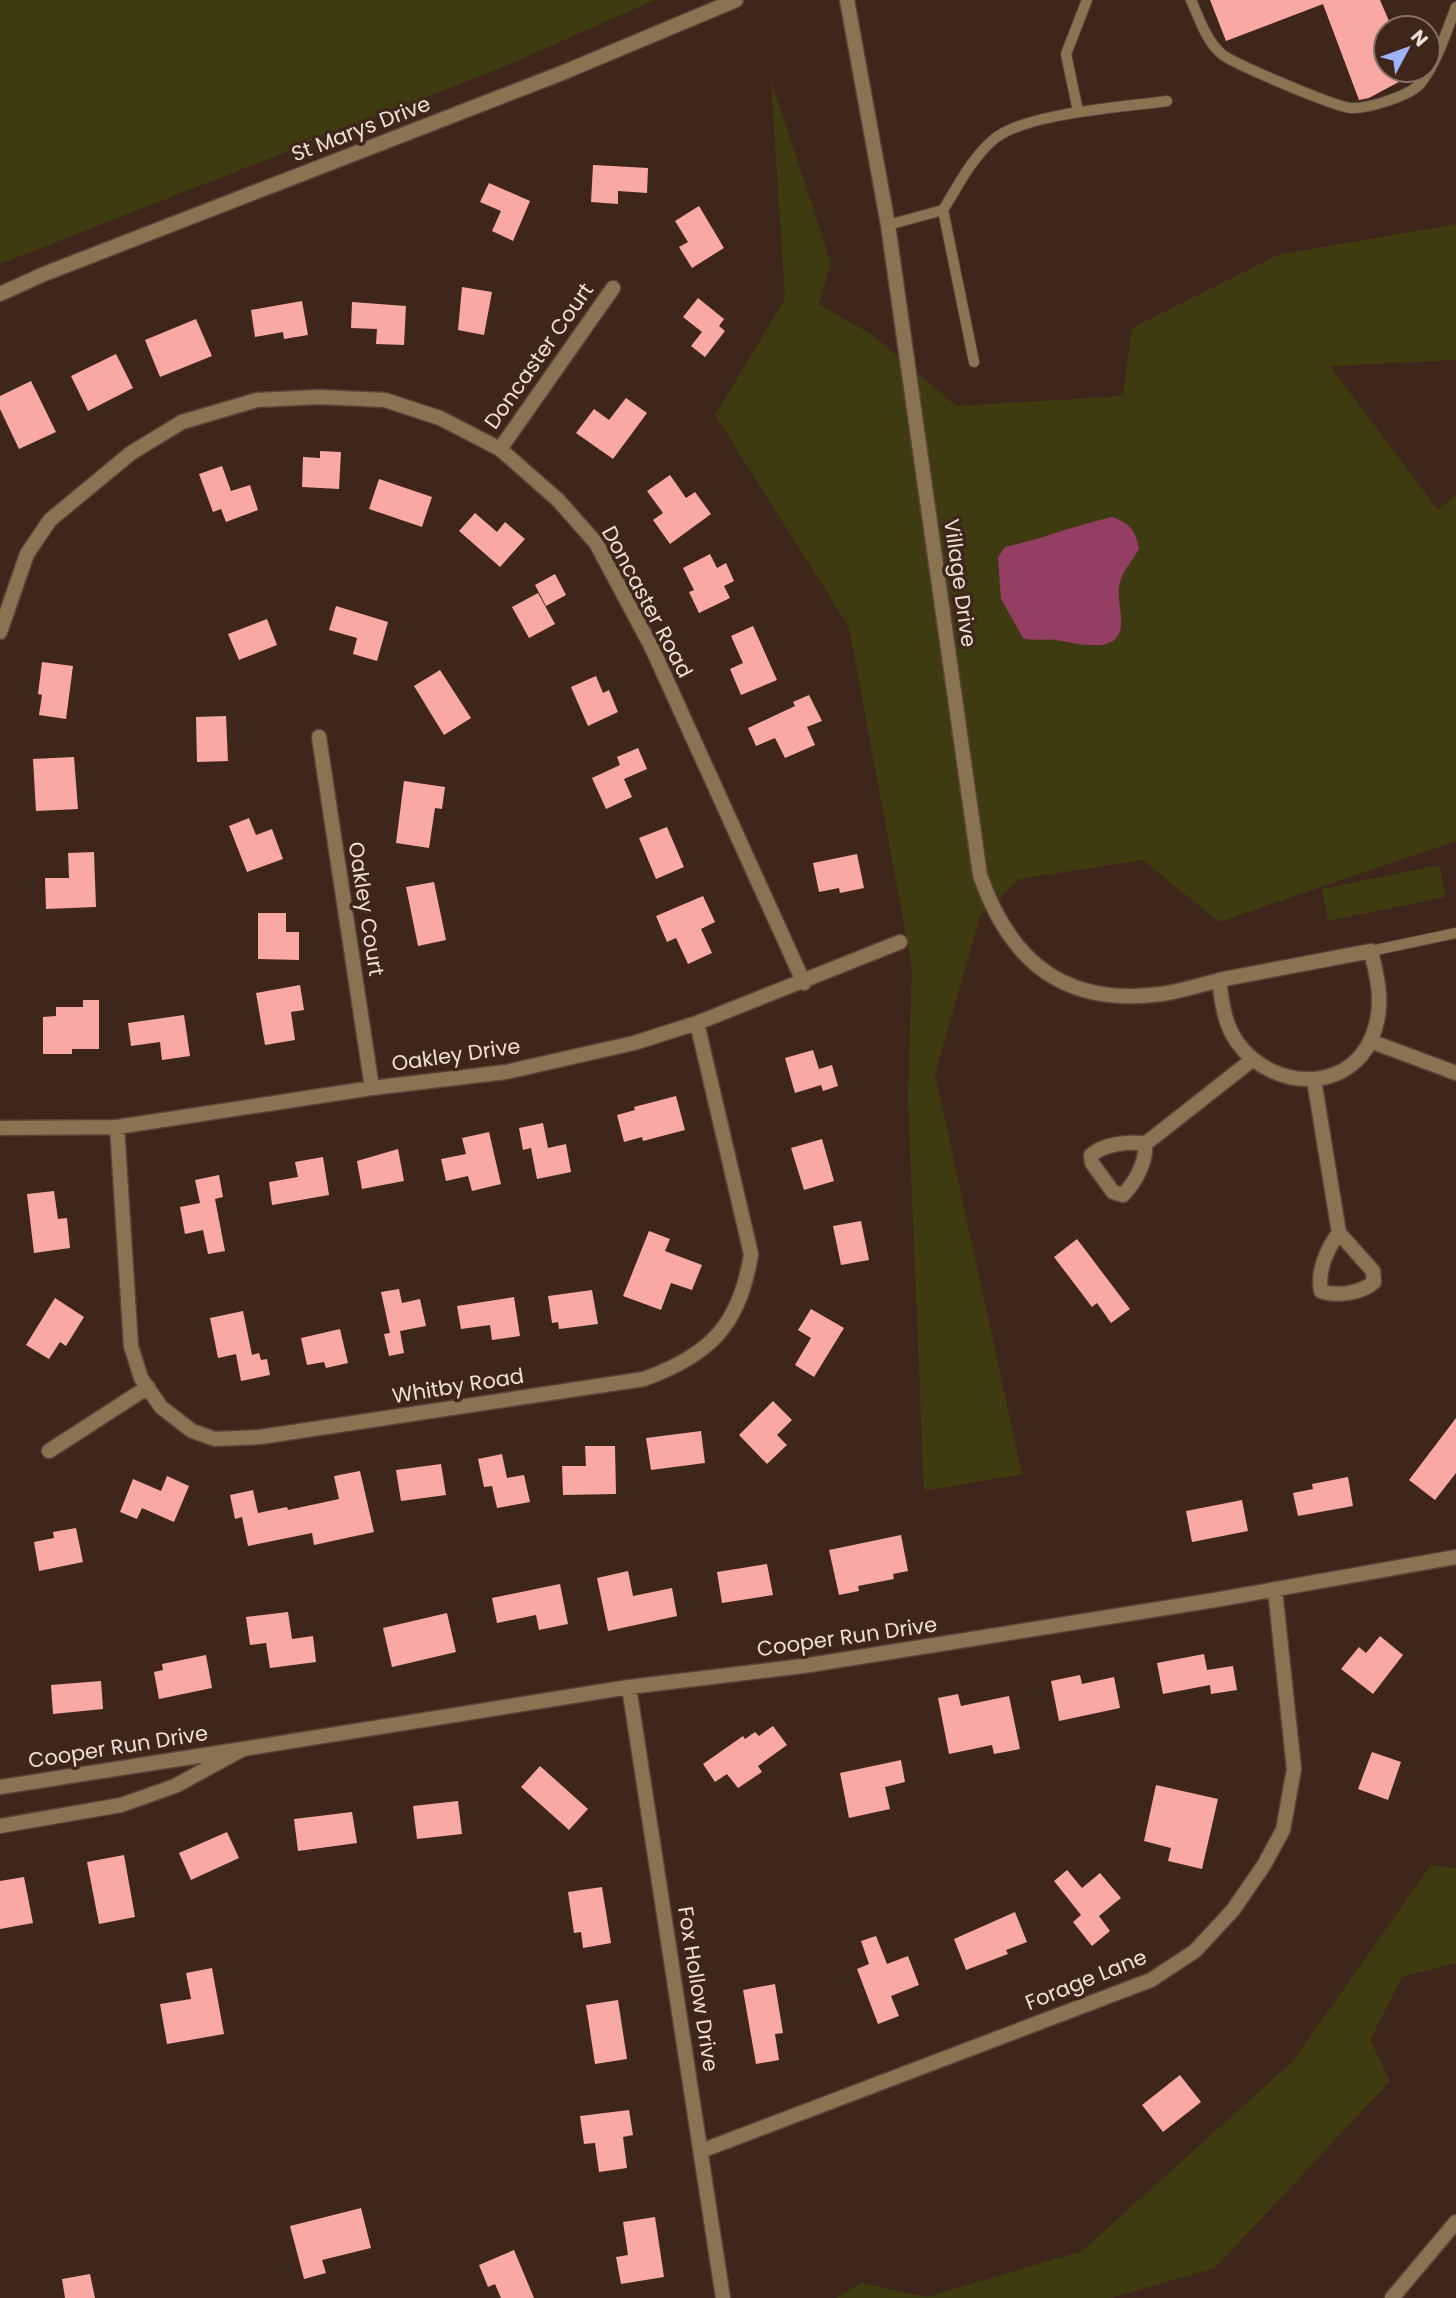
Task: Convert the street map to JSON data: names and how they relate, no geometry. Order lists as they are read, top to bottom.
{
  "streets": {
    "street": [
      "St Marys Drive",
      "Doncaster Court",
      "Village Drive",
      "Doncaster Road",
      "Oakley Court",
      "Oakley Drive",
      "Whitby Road",
      "Cooper Run Drive",
      "Forage Lane",
      "Fox Hollow Drive"
    ]
  },
  "crossings": [
    ["Doncaster Court", "Doncaster Road"],
    ["Doncaster Road", "Oakley Drive"],
    ["Oakley Court", "Oakley Drive"],
    ["Oakley Drive", "Whitby Road"],
    ["Cooper Run Drive", "Forage Lane"],
    ["Cooper Run Drive", "Fox Hollow Drive"],
    ["Forage Lane", "Fox Hollow Drive"]
  ],
  "north": "top right"
}
